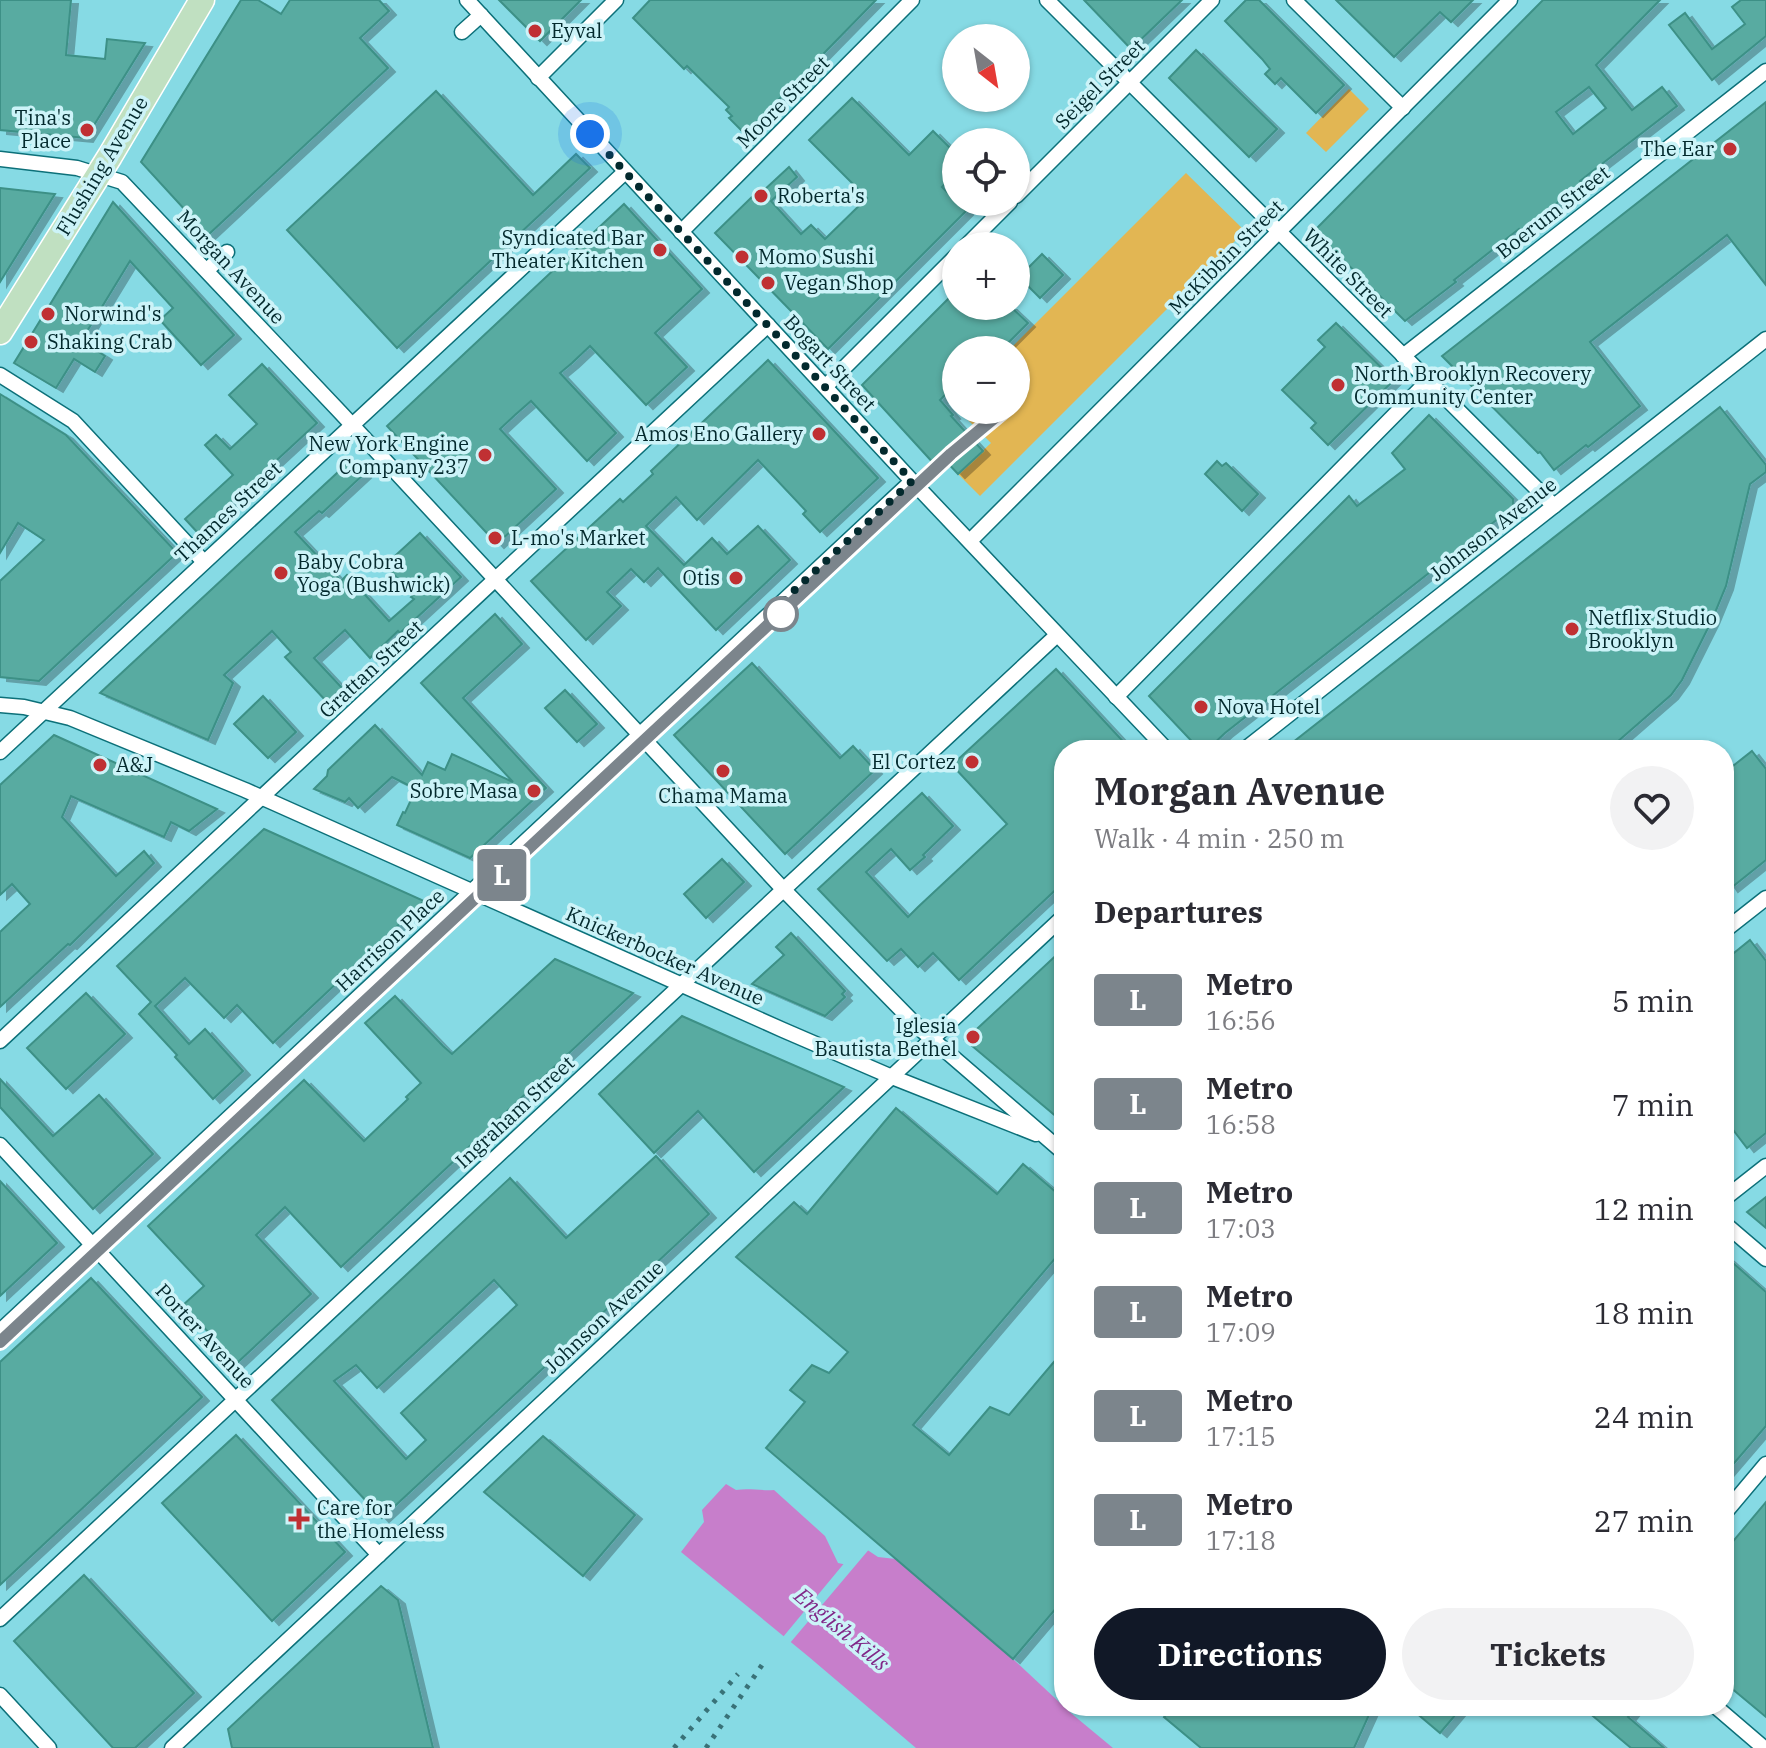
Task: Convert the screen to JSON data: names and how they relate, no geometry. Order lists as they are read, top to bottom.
{
  "streets": {
    "main road": ["Flushing Avenue"],
    "street": [
      "Seigel Street",
      "Moore Street",
      "Boerum Street",
      "McKibbin Street",
      "Morgan Avenue",
      "White Street",
      "Bogart Street",
      "Thames Street",
      "Johnson Avenue",
      "Grattan Street",
      "Harrison Place",
      "Knickerbocker Avenue",
      "Ingraham Street",
      "Porter Avenue"
    ]
  },
  "crossings": [
    ["Seigel Street", "White Street"],
    ["Moore Street", "Bogart Street"],
    ["Flushing Avenue", "Morgan Avenue"],
    ["Boerum Street", "White Street"],
    ["McKibbin Street", "White Street"],
    ["McKibbin Street", "Bogart Street"],
    ["Morgan Avenue", "Thames Street"],
    ["Morgan Avenue", "Johnson Avenue"],
    ["Morgan Avenue", "Grattan Street"],
    ["Morgan Avenue", "Harrison Place"],
    ["Morgan Avenue", "Knickerbocker Avenue"],
    ["Morgan Avenue", "Ingraham Street"],
    ["White Street", "Johnson Avenue"],
    ["Bogart Street", "Thames Street"],
    ["Bogart Street", "Grattan Street"],
    ["Bogart Street", "Harrison Place"],
    ["Bogart Street", "Ingraham Street"],
    ["Thames Street", "Knickerbocker Avenue"],
    ["Johnson Avenue", "Knickerbocker Avenue"],
    ["Johnson Avenue", "Porter Avenue"],
    ["Grattan Street", "Knickerbocker Avenue"],
    ["Harrison Place", "Knickerbocker Avenue"],
    ["Harrison Place", "Porter Avenue"],
    ["Knickerbocker Avenue", "Ingraham Street"],
    ["Ingraham Street", "Porter Avenue"]
  ],
  "water": ["English Kills"],
  "places": {
    "other": [
      "Eyval",
      "Tina's Place",
      "The Ear",
      "Roberta's",
      "Syndicated Bar Theater Kitchen",
      "Momo Sushi",
      "Vegan Shop",
      "Norwind's",
      "Shaking Crab",
      "North Brooklyn Recovery Community Center",
      "Amos Eno Gallery",
      "New York Engine Company 237",
      "L-mo's Market",
      "Baby Cobra Yoga (Bushwick)",
      "Otis",
      "Netflix Studio Brooklyn",
      "Nova Hotel",
      "El Cortez",
      "A&J",
      "Chama Mama",
      "Sobre Masa",
      "Iglesia Bautista Bethel"
    ],
    "health": ["Care for the Homeless"]
  },
  "lines": ["metro line L"],
  "north": "bottom right",
  "page": {
    "on_map": "L",
    "map_buttons": ["+", "−"],
    "heading": [
      ["Morgan Avenue", "Walk · 4 min · 250 m"],
      "Departures"
    ],
    "list": [
      {
        "mark": "L",
        "name": "Metro",
        "note": "16:56",
        "value": "5 min"
      },
      {
        "mark": "L",
        "name": "Metro",
        "note": "16:58",
        "value": "7 min"
      },
      {
        "mark": "L",
        "name": "Metro",
        "note": "17:03",
        "value": "12 min"
      },
      {
        "mark": "L",
        "name": "Metro",
        "note": "17:09",
        "value": "18 min"
      },
      {
        "mark": "L",
        "name": "Metro",
        "note": "17:15",
        "value": "24 min"
      },
      {
        "mark": "L",
        "name": "Metro",
        "note": "17:18",
        "value": "27 min"
      }
    ],
    "buttons": ["Directions", "Tickets"]
  }
}
